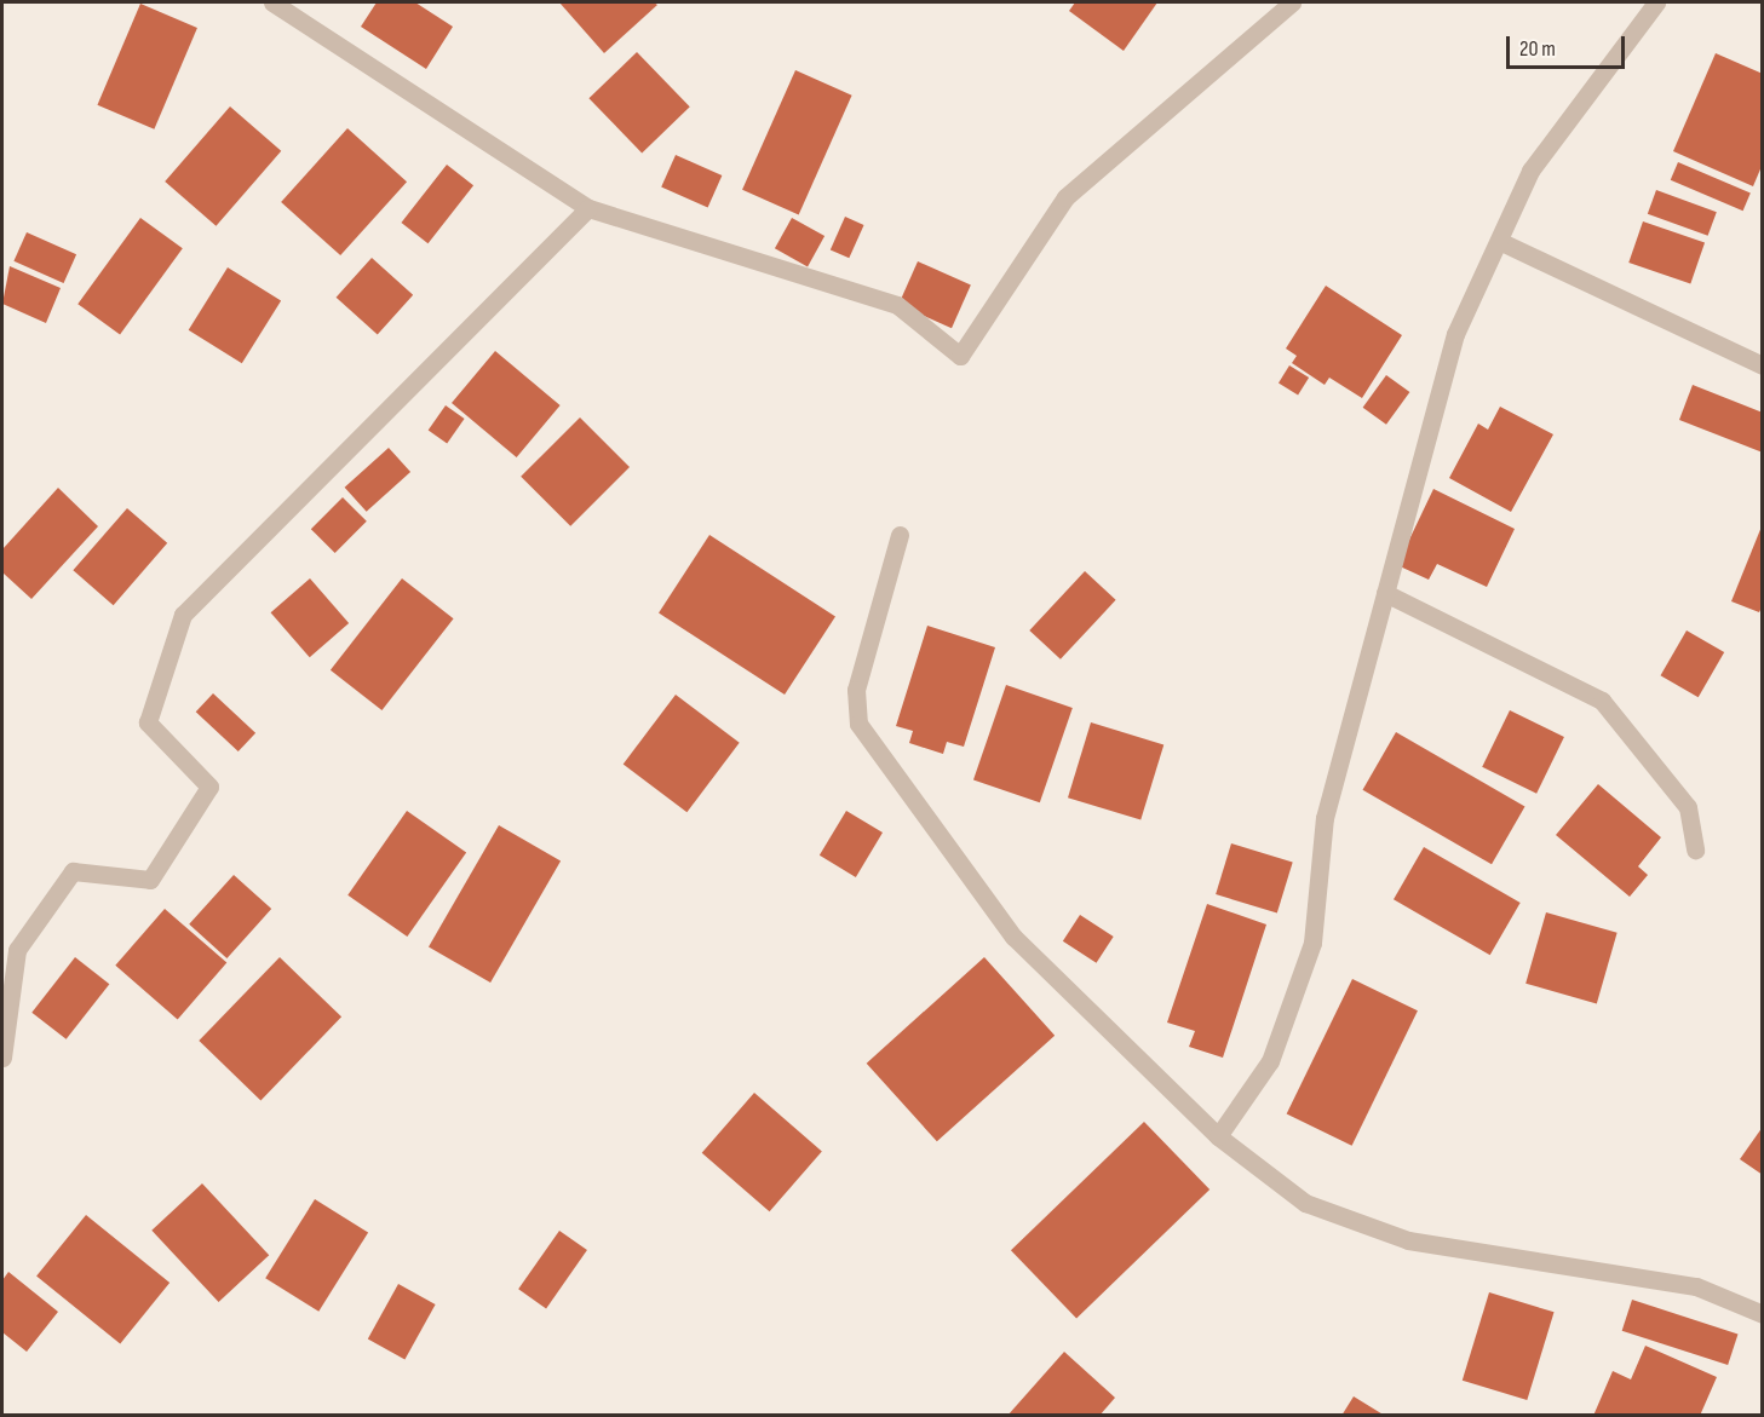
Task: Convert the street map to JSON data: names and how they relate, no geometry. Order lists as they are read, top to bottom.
{
  "scale_bar": "20 m"
}
